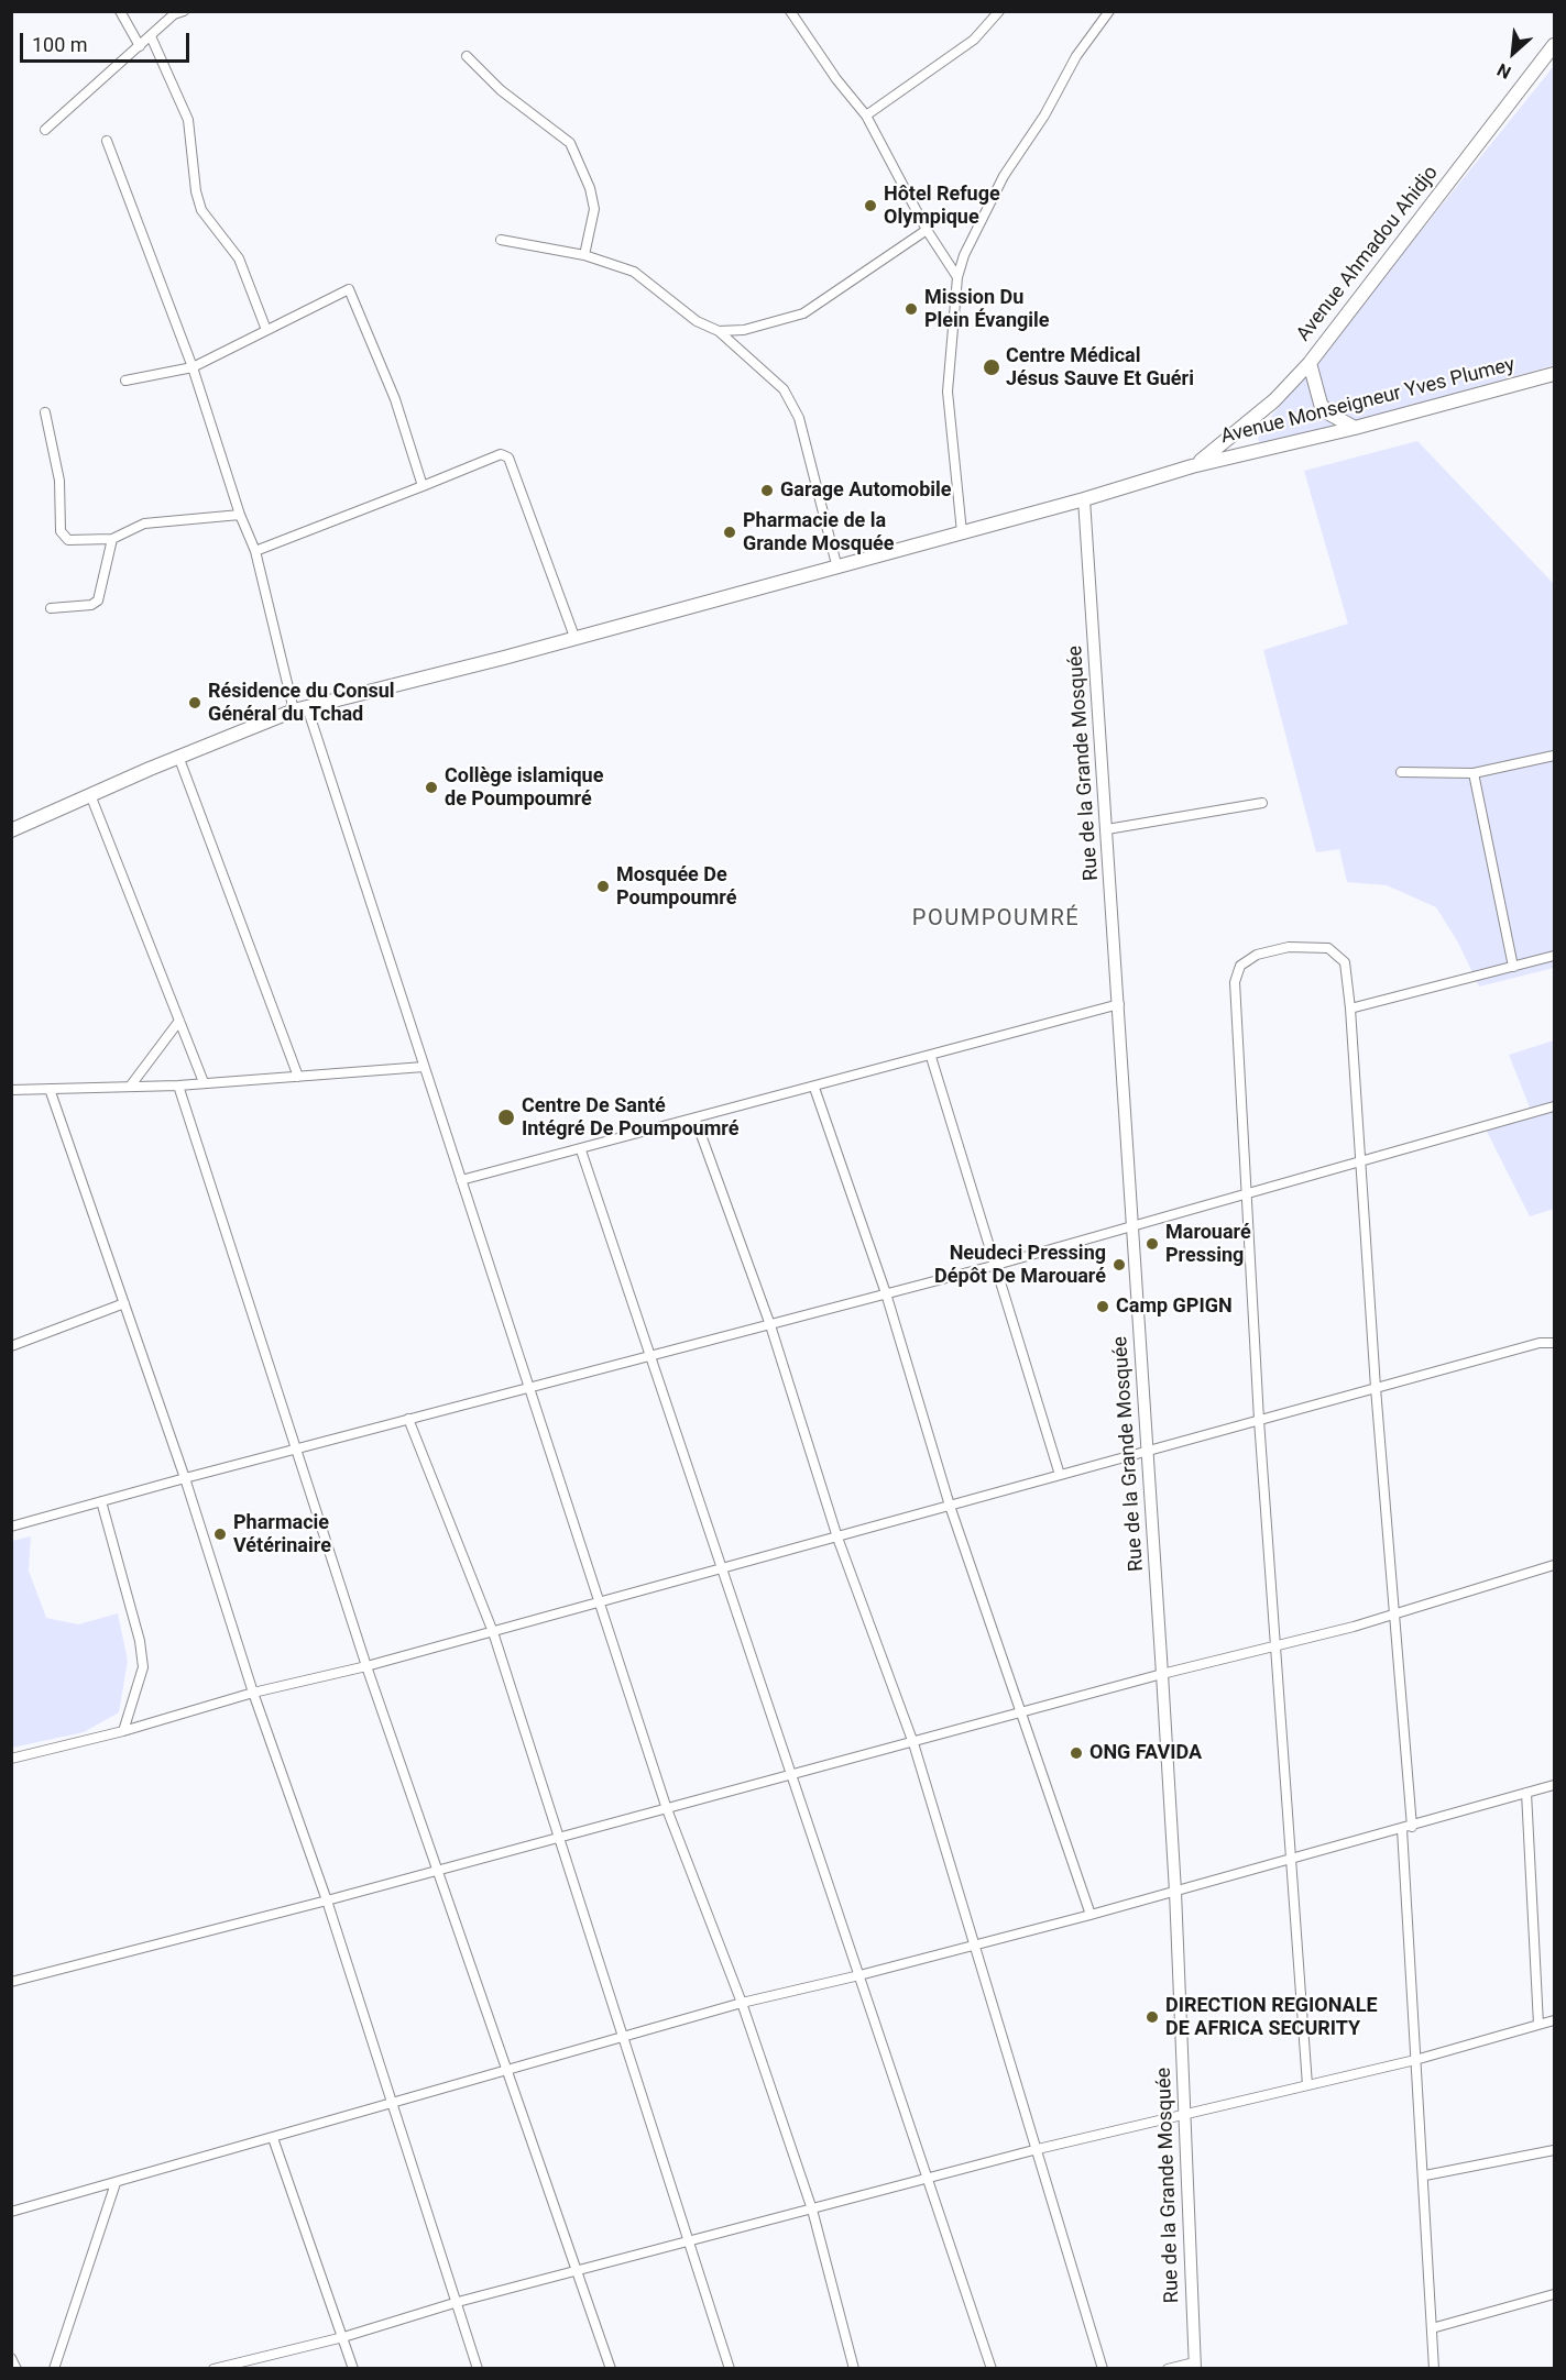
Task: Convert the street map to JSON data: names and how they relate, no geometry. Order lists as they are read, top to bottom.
{
  "streets": {
    "main road": ["Avenue Ahmadou Ahidjo", "Avenue Monseigneur Yves Plumey"],
    "street": ["Rue de la Grande Mosquée"]
  },
  "crossings": [
    ["Avenue Ahmadou Ahidjo", "Avenue Monseigneur Yves Plumey"]
  ],
  "districts": ["POUMPOUMRÉ"],
  "places": [
    "Hôtel Refuge Olympique",
    "Mission Du Plein Évangile",
    "Centre Médical Jésus Sauve Et Guéri",
    "Garage Automobile",
    "Pharmacie de la Grande Mosquée",
    "Résidence du Consul Général du Tchad",
    "Collège islamique de Poumpoumré",
    "Mosquée De Poumpoumré",
    "Centre De Santé Intégré De Poumpoumré",
    "Marouaré Pressing",
    "Neudeci Pressing Dépôt De Marouaré",
    "Camp GPIGN",
    "Pharmacie Vétérinaire",
    "ONG FAVIDA",
    "DIRECTION REGIONALE DE AFRICA SECURITY"
  ],
  "scale_bar": "100 m",
  "north": "bottom left"
}
